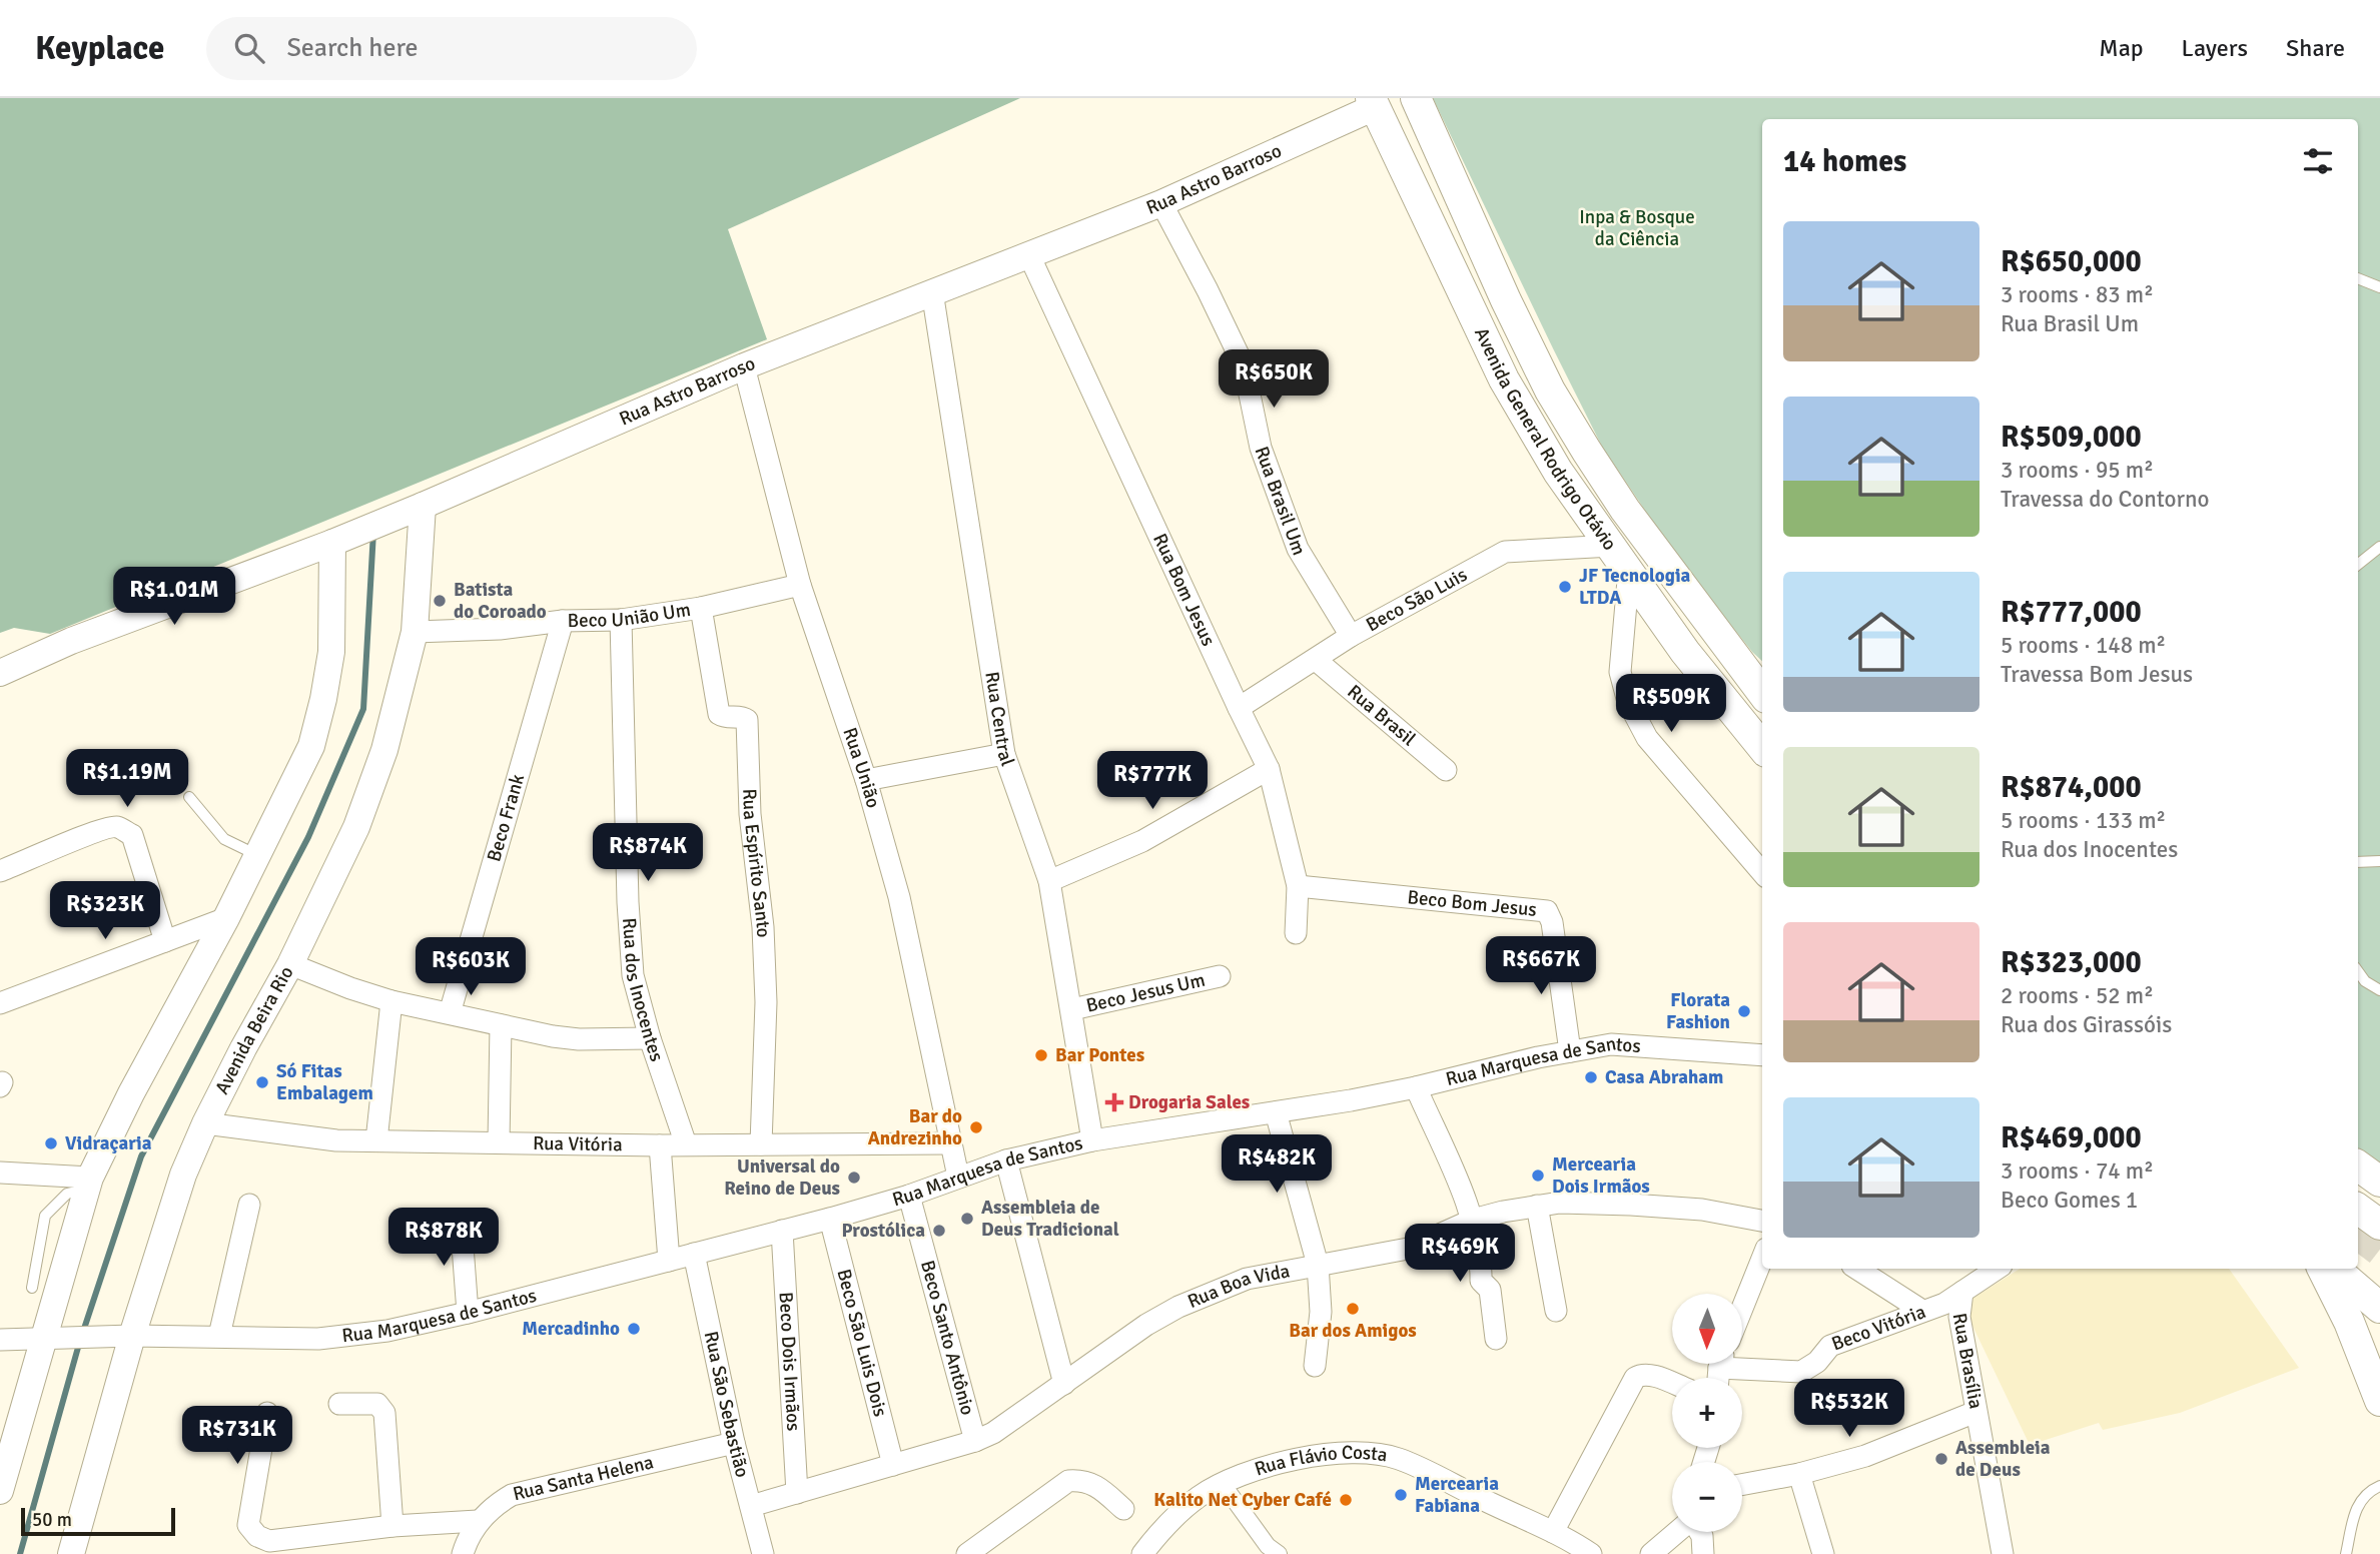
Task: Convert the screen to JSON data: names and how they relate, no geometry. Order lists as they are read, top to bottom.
{
  "streets": {
    "main road": ["Avenida General Rodrigo Otávio"],
    "street": [
      "Rua Astro Barroso",
      "Rua Brasil Um",
      "Rua Bom Jesus",
      "Beco São Luis",
      "Beco União Um",
      "Rua Brasil",
      "Rua Central",
      "Rua União",
      "Beco Frank",
      "Rua Espírito Santo",
      "Beco Bom Jesus",
      "Rua dos Inocentes",
      "Beco Jesus Um",
      "Avenida Beira Rio",
      "Rua Marquesa de Santos",
      "Rua Vitória",
      "Rua Boa Vida",
      "Beco Vitória",
      "Beco Santo Antônio",
      "Beco São Luis Dois",
      "Rua Brasília",
      "Beco Dois Irmãos",
      "Rua São Sebastião",
      "Rua Flávio Costa",
      "Rua Santa Helena"
    ]
  },
  "crossings": [
    ["Rua Astro Barroso", "Avenida General Rodrigo Otávio"],
    ["Rua Astro Barroso", "Rua Brasil Um"],
    ["Rua Astro Barroso", "Rua Bom Jesus"],
    ["Rua Astro Barroso", "Rua Central"],
    ["Rua Astro Barroso", "Rua União"],
    ["Rua Astro Barroso", "Avenida Beira Rio"],
    ["Avenida General Rodrigo Otávio", "Beco São Luis"],
    ["Rua Brasil Um", "Beco São Luis"],
    ["Rua Bom Jesus", "Beco São Luis"],
    ["Rua Bom Jesus", "Beco Bom Jesus"],
    ["Beco São Luis", "Rua Brasil"],
    ["Beco União Um", "Rua União"],
    ["Beco União Um", "Beco Frank"],
    ["Beco União Um", "Rua Espírito Santo"],
    ["Beco União Um", "Rua dos Inocentes"],
    ["Beco União Um", "Avenida Beira Rio"],
    ["Rua Central", "Beco Jesus Um"],
    ["Rua Central", "Rua Marquesa de Santos"],
    ["Rua União", "Rua Marquesa de Santos"],
    ["Rua União", "Rua Vitória"],
    ["Rua Espírito Santo", "Rua Vitória"],
    ["Beco Bom Jesus", "Rua Marquesa de Santos"],
    ["Rua dos Inocentes", "Rua Vitória"],
    ["Avenida Beira Rio", "Rua Marquesa de Santos"],
    ["Avenida Beira Rio", "Rua Vitória"],
    ["Rua Marquesa de Santos", "Beco Santo Antônio"],
    ["Rua Marquesa de Santos", "Beco São Luis Dois"],
    ["Rua Marquesa de Santos", "Beco Dois Irmãos"],
    ["Rua Marquesa de Santos", "Rua São Sebastião"],
    ["Rua Boa Vida", "Beco Santo Antônio"],
    ["Rua Boa Vida", "Beco São Luis Dois"],
    ["Rua Boa Vida", "Beco Dois Irmãos"],
    ["Rua Boa Vida", "Rua São Sebastião"],
    ["Beco Vitória", "Rua Brasília"],
    ["Rua São Sebastião", "Rua Santa Helena"]
  ],
  "parks": ["Inpa & Bosque da Ciência"],
  "places": {
    "other": [
      "JF Tecnologia LTDA",
      "Batista do Coroado",
      "Florata Fashion",
      "Bar Pontes",
      "Casa Abraham",
      "Só Fitas Embalagem",
      "Bar do Andrezinho",
      "Vidraçaria",
      "Mercearia Dois Irmãos",
      "Universal do Reino de Deus",
      "Assembleia de Deus Tradicional",
      "Prostólica",
      "Bar dos Amigos",
      "Mercadinho",
      "Assembleia de Deus",
      "Mercearia Fabiana",
      "Kalito Net Cyber Café"
    ],
    "health": ["Drogaria Sales"]
  },
  "scale_bar": "50 m",
  "north": "bottom",
  "page": {
    "header": "Keyplace",
    "search": "Search here",
    "nav": ["Map", "Layers", "Share"],
    "heading": "14 homes",
    "list": [
      {
        "name": "R$650,000",
        "note": "3 rooms · 83 m² · Rua Brasil Um"
      },
      {
        "name": "R$509,000",
        "note": "3 rooms · 95 m² · Travessa do Contorno"
      },
      {
        "name": "R$777,000",
        "note": "5 rooms · 148 m² · Travessa Bom Jesus"
      },
      {
        "name": "R$874,000",
        "note": "5 rooms · 133 m² · Rua dos Inocentes"
      },
      {
        "name": "R$323,000",
        "note": "2 rooms · 52 m² · Rua dos Girassóis"
      },
      {
        "name": "R$469,000",
        "note": "3 rooms · 74 m² · Beco Gomes 1"
      }
    ],
    "price": [
      "R$650K",
      "R$1.01M",
      "R$509K",
      "R$1.19M",
      "R$777K",
      "R$874K",
      "R$323K",
      "R$667K",
      "R$603K",
      "R$482K",
      "R$878K",
      "R$469K",
      "R$532K",
      "R$731K"
    ],
    "map_buttons": ["+", "−"],
    "scale": "50 m"
  }
}
